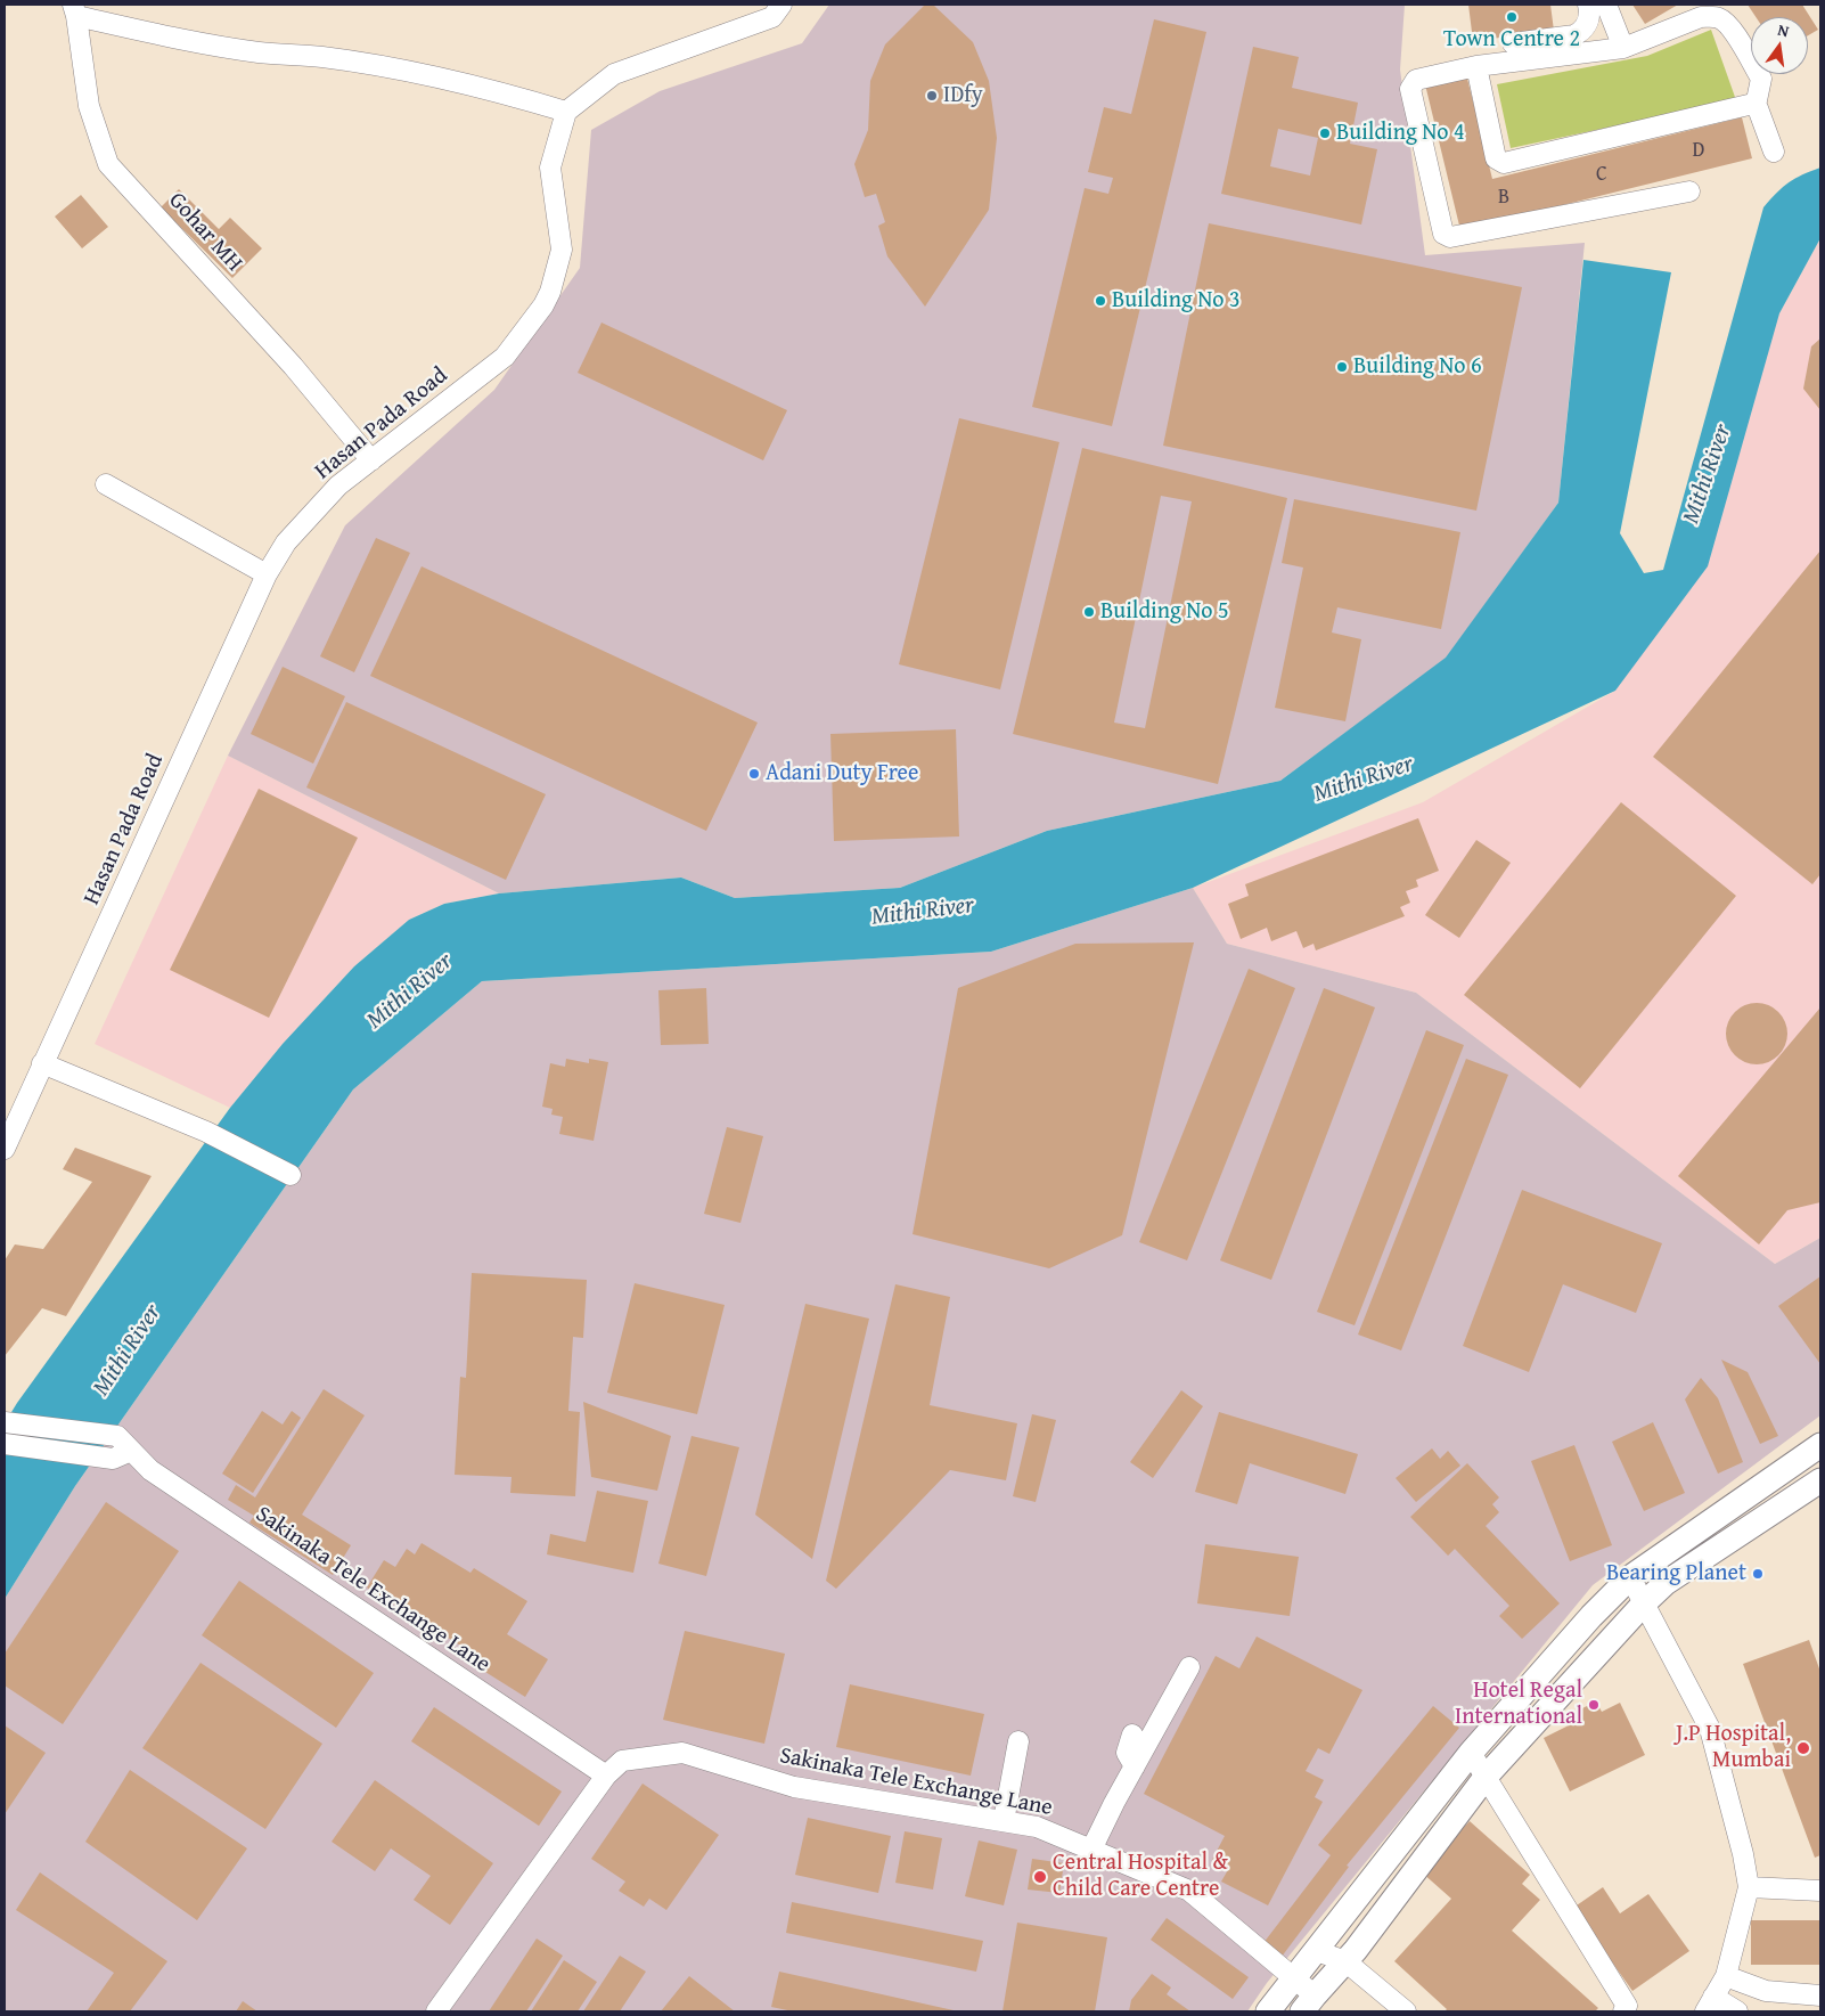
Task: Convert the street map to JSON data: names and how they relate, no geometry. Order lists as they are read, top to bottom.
{
  "streets": {
    "street": ["Gohar MH", "Hasan Pada Road", "Sakinaka Tele Exchange Lane"]
  },
  "crossings": [
    ["Gohar MH", "Hasan Pada Road"]
  ],
  "water": ["Mithi River"],
  "places": [
    "Town Centre 2",
    "IDfy",
    "Building No 4",
    "Building No 3",
    "Building No 6",
    "Building No 5",
    "Adani Duty Free",
    "Bearing Planet",
    "Hotel Regal International",
    "J.P Hospital, Mumbai",
    "Central Hospital & Child Care Centre"
  ],
  "house_numbers": ["D", "C", "B"],
  "north": "top"
}
